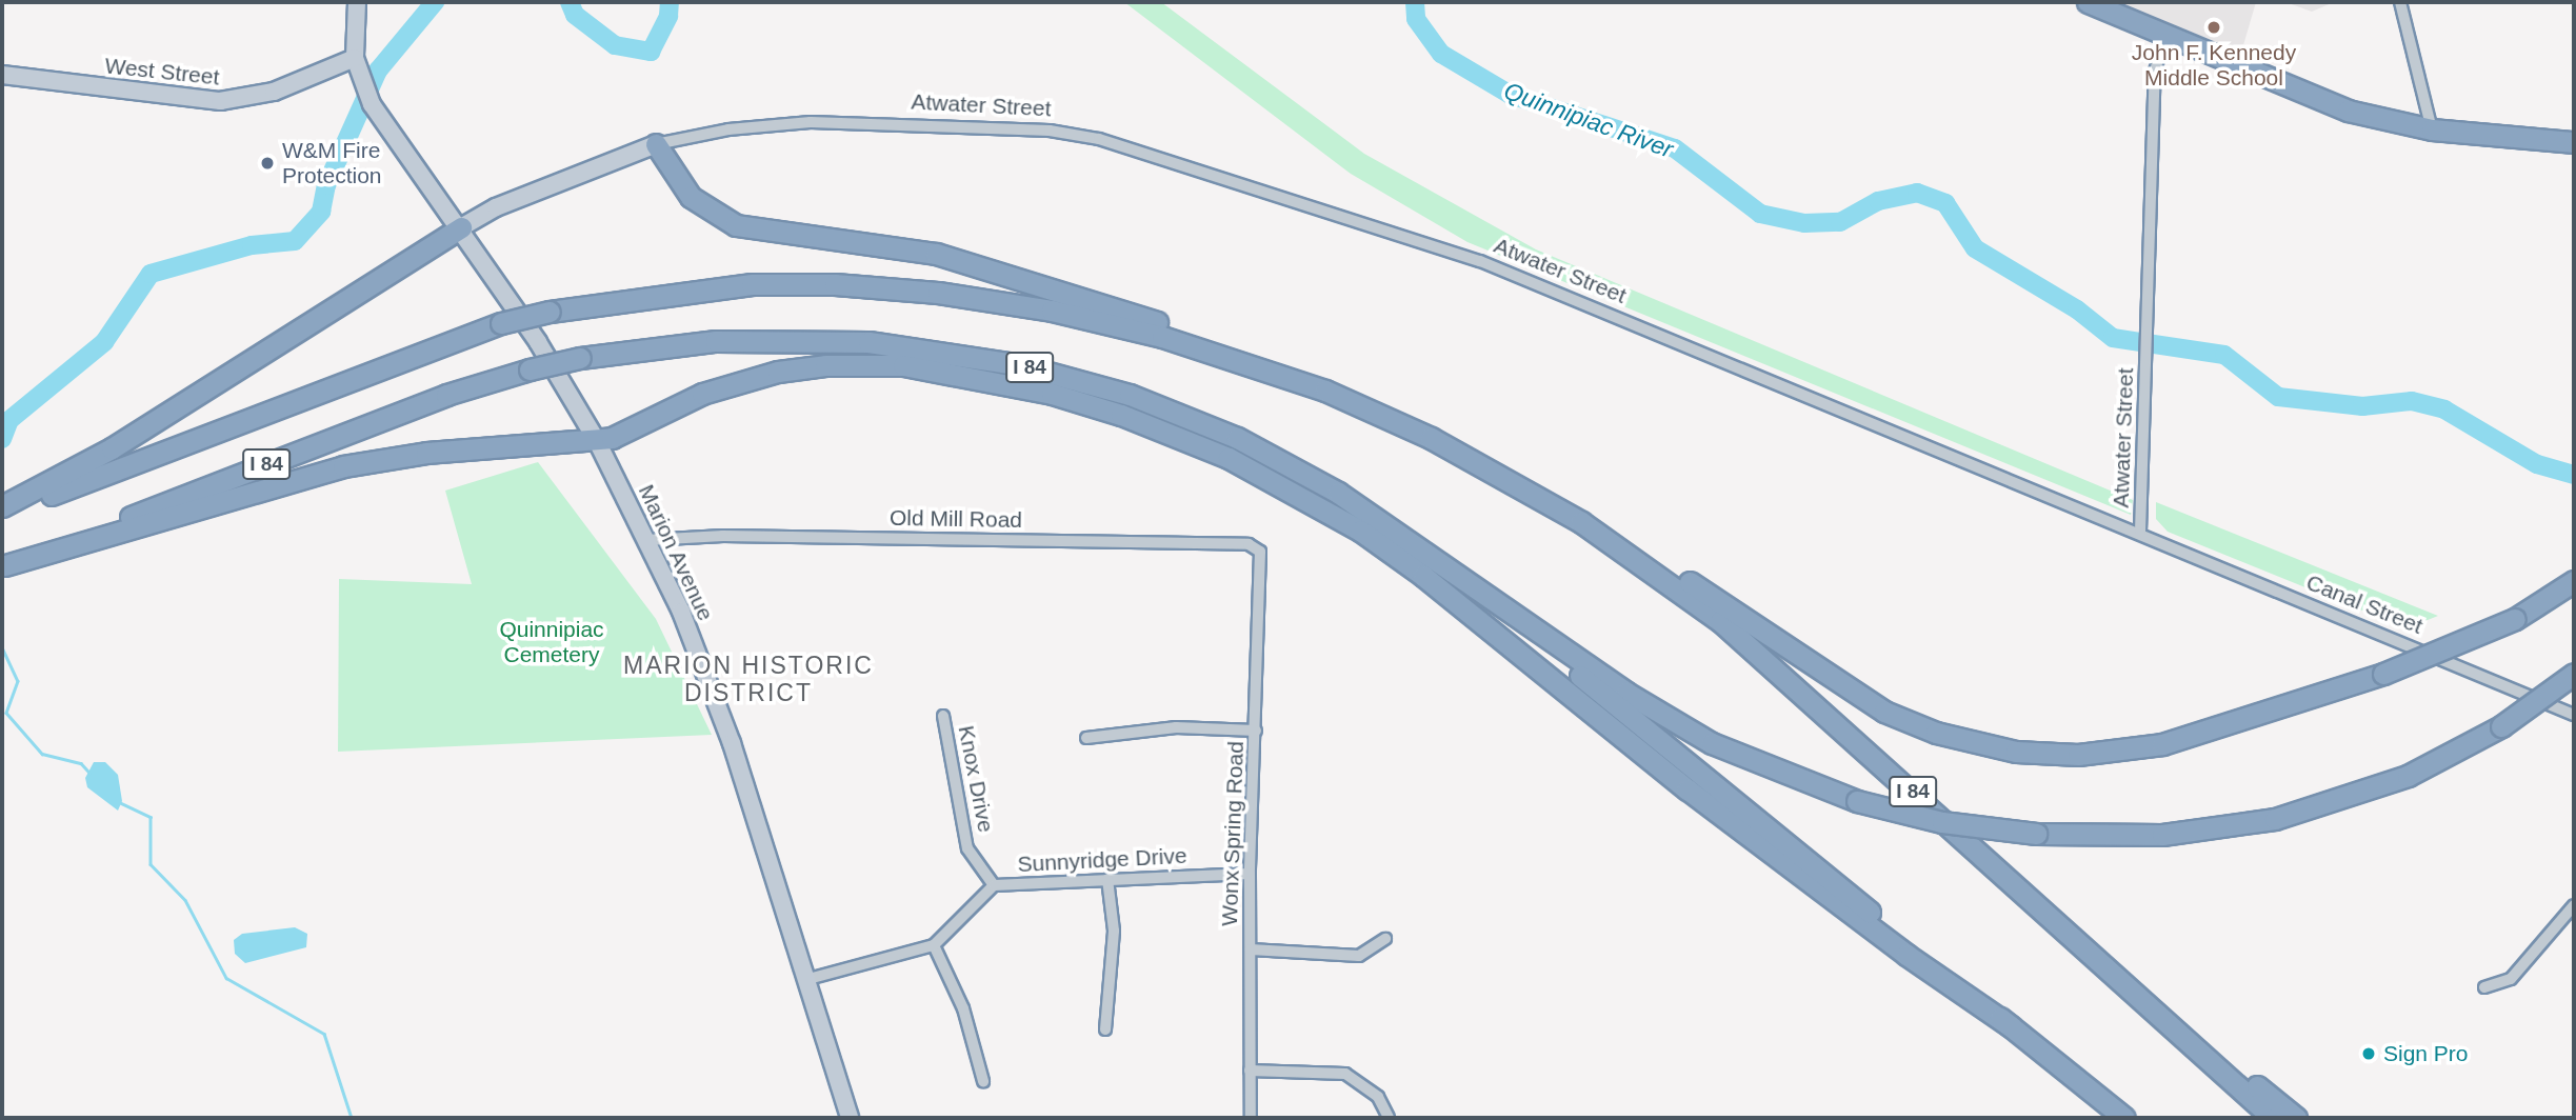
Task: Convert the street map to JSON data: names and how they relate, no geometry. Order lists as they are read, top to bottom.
{
  "streets": {
    "highway": ["I 84"],
    "main road": ["West Street", "Atwater Street", "Marion Avenue"],
    "street": [
      "Old Mill Road",
      "Canal Street",
      "Knox Drive",
      "Wonx Spring Road",
      "Sunnyridge Drive"
    ]
  },
  "crossings": [
    ["West Street", "Marion Avenue"],
    ["Atwater Street", "Marion Avenue"],
    ["Atwater Street", "Canal Street"],
    ["Old Mill Road", "Marion Avenue"],
    ["Old Mill Road", "Wonx Spring Road"],
    ["Marion Avenue", "Sunnyridge Drive"],
    ["Knox Drive", "Sunnyridge Drive"],
    ["Wonx Spring Road", "Sunnyridge Drive"]
  ],
  "districts": ["MARION HISTORIC DISTRICT"],
  "water": ["Quinnipiac River"],
  "parks": ["Quinnipiac Cemetery"],
  "places": ["John F. Kennedy Middle School", "W&M Fire Protection", "Sign Pro"]
}
